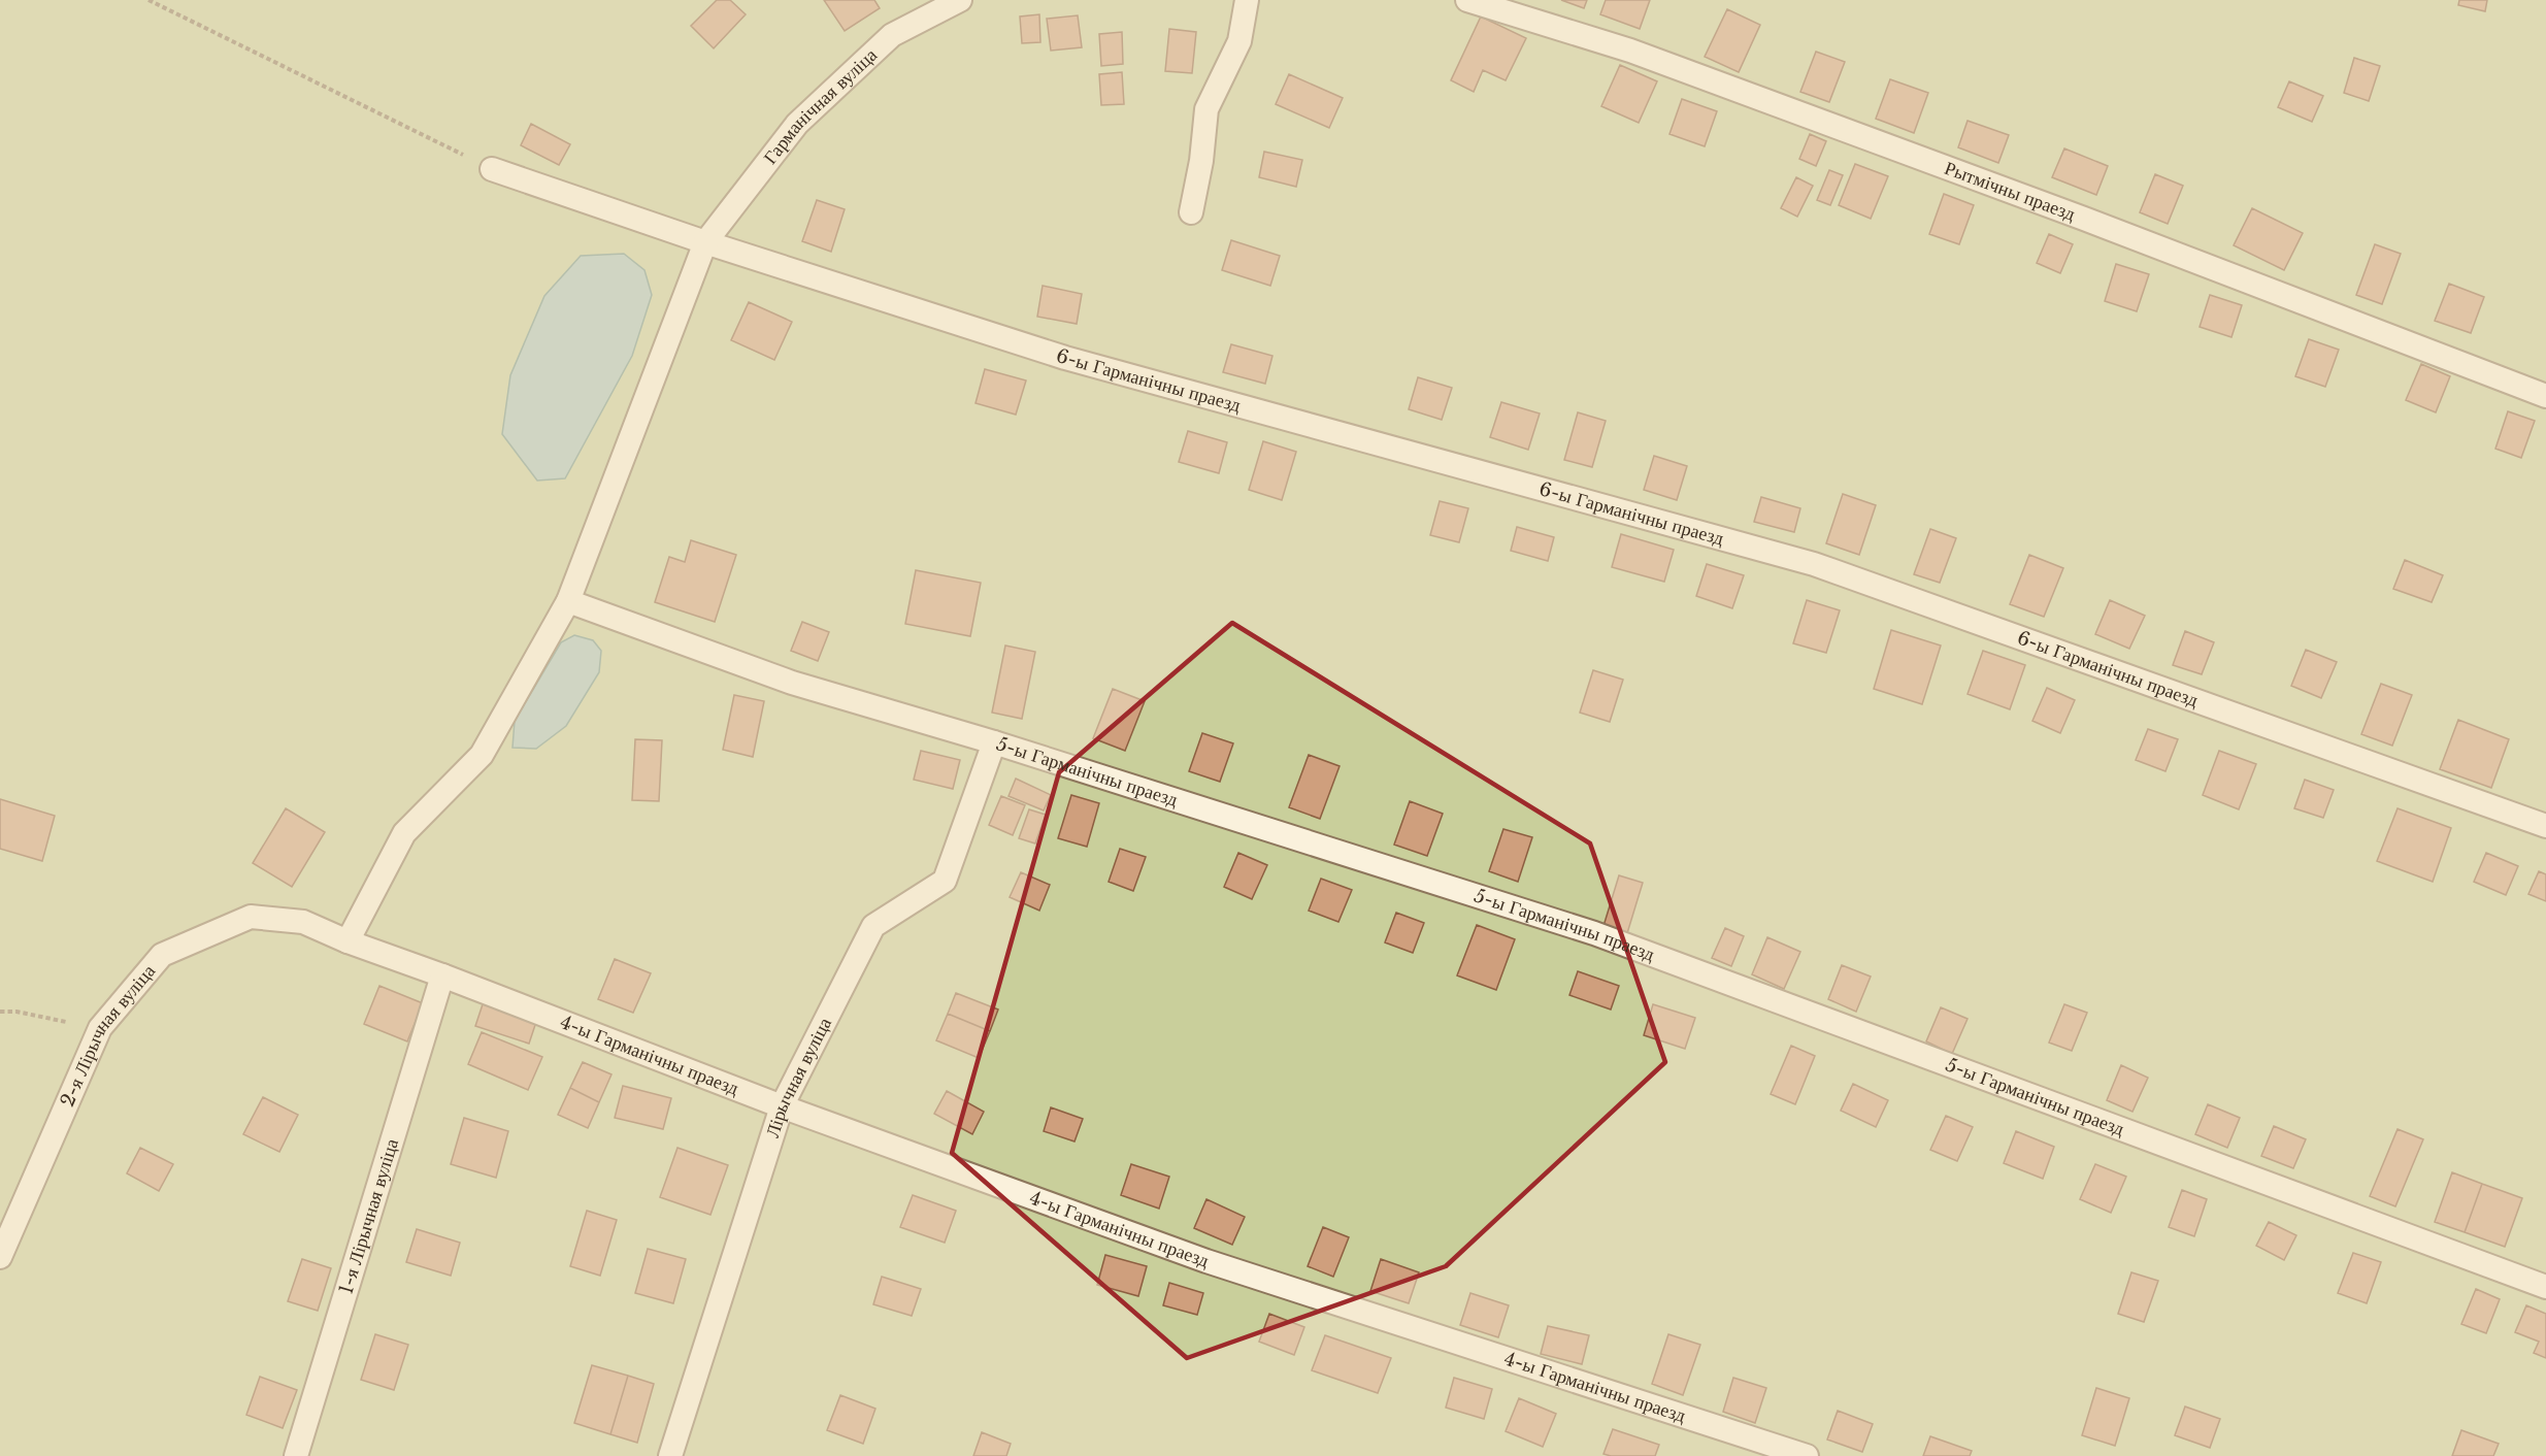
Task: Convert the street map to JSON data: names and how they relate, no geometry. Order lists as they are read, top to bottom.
{
  "streets": {
    "lane": [
      "Гарманічная вуліца",
      "Рытмічны праезд",
      "6-ы Гарманічны праезд",
      "5-ы Гарманічны праезд",
      "2-я Лірычная вуліца",
      "4-ы Гарманічны праезд",
      "Лірычная вуліца",
      "1-я Лірычная вуліца"
    ]
  },
  "crossings": [
    ["Гарманічная вуліца", "6-ы Гарманічны праезд"],
    ["Гарманічная вуліца", "5-ы Гарманічны праезд"],
    ["Гарманічная вуліца", "2-я Лірычная вуліца"],
    ["5-ы Гарманічны праезд", "Лірычная вуліца"],
    ["2-я Лірычная вуліца", "4-ы Гарманічны праезд"],
    ["2-я Лірычная вуліца", "1-я Лірычная вуліца"],
    ["4-ы Гарманічны праезд", "Лірычная вуліца"],
    ["4-ы Гарманічны праезд", "1-я Лірычная вуліца"]
  ]
}
